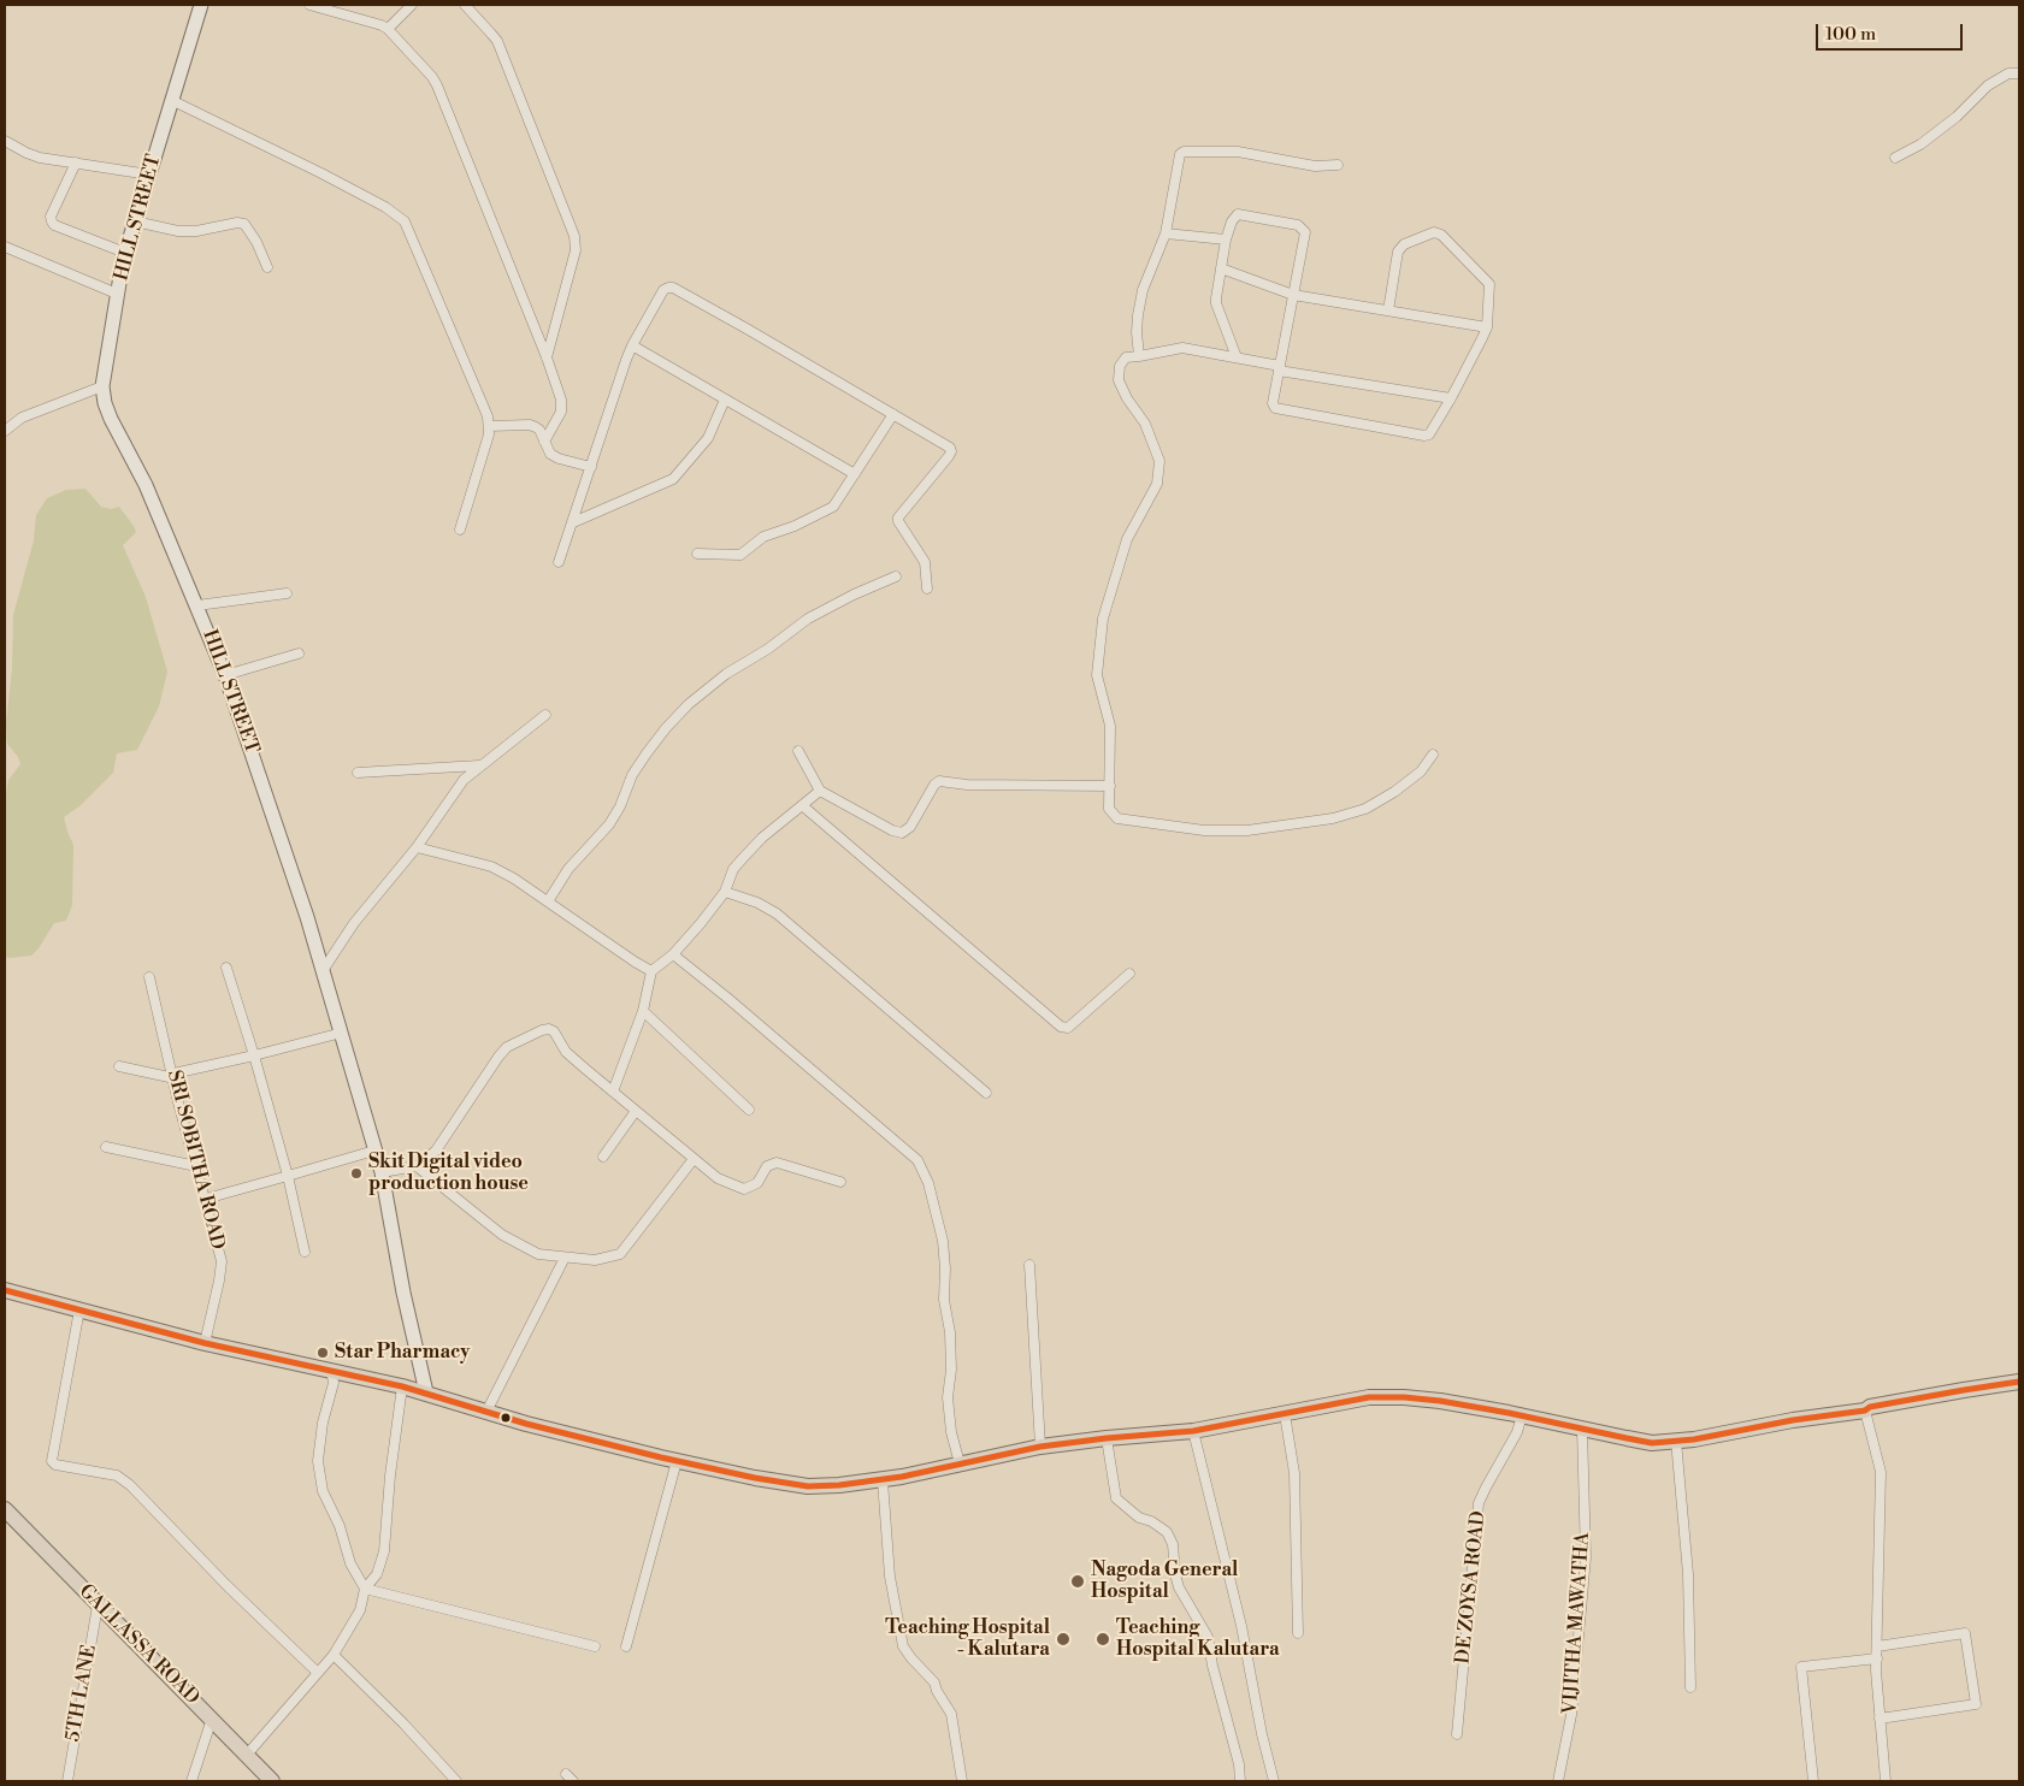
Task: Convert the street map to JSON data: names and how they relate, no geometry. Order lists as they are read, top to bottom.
{
  "streets": {
    "main road": ["HILL STREET", "GALLASSA ROAD"],
    "street": [
      "SRI SOBITHA ROAD",
      "DE ZOYSA ROAD",
      "VIJITHA MAWATHA",
      "5TH LANE"
    ]
  },
  "crossings": [
    ["GALLASSA ROAD", "5TH LANE"]
  ],
  "places": [
    "Skit Digital video production house",
    "Star Pharmacy",
    "Nagoda General Hospital",
    "Teaching Hospital - Kalutara",
    "Teaching Hospital Kalutara"
  ],
  "scale_bar": "100 m"
}
